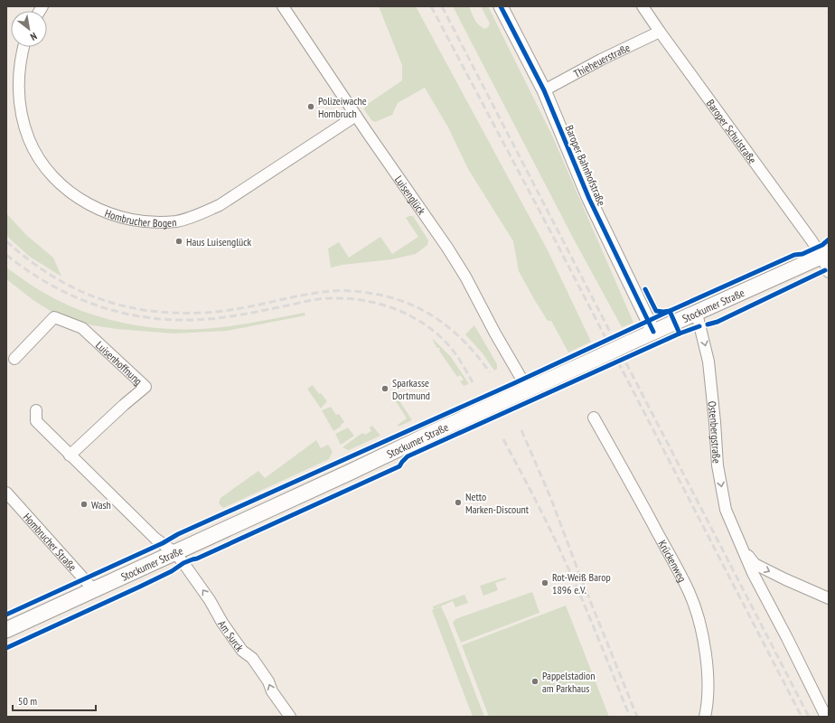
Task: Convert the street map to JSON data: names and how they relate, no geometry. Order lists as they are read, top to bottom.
{
  "streets": {
    "main road": ["Stockumer Straße"],
    "street": [
      "Thieheuerstraße",
      "Baroper Schulstraße",
      "Baroper Bahnhofstraße",
      "Luisenglück",
      "Hombrucher Bogen",
      "Luisenhoffnung",
      "Ostenbergstraße",
      "Hombrucher Straße",
      "Krückenweg",
      "Am Surck"
    ]
  },
  "crossings": [
    ["Thieheuerstraße", "Baroper Schulstraße"],
    ["Thieheuerstraße", "Baroper Bahnhofstraße"],
    ["Baroper Schulstraße", "Stockumer Straße"],
    ["Baroper Bahnhofstraße", "Stockumer Straße"],
    ["Luisenglück", "Hombrucher Bogen"],
    ["Luisenglück", "Stockumer Straße"],
    ["Stockumer Straße", "Ostenbergstraße"],
    ["Stockumer Straße", "Hombrucher Straße"],
    ["Stockumer Straße", "Am Surck"]
  ],
  "one_way": ["Am Surck"],
  "places": [
    "Polizeiwache Hombruch",
    "Haus Luisenglück",
    "Sparkasse Dortmund",
    "Netto Marken-Discount",
    "Wash",
    "Rot-Weiß Barop 1896 e.V.",
    "Pappelstadion am Parkhaus"
  ],
  "scale_bar": "50 m",
  "north": "bottom right"
}
